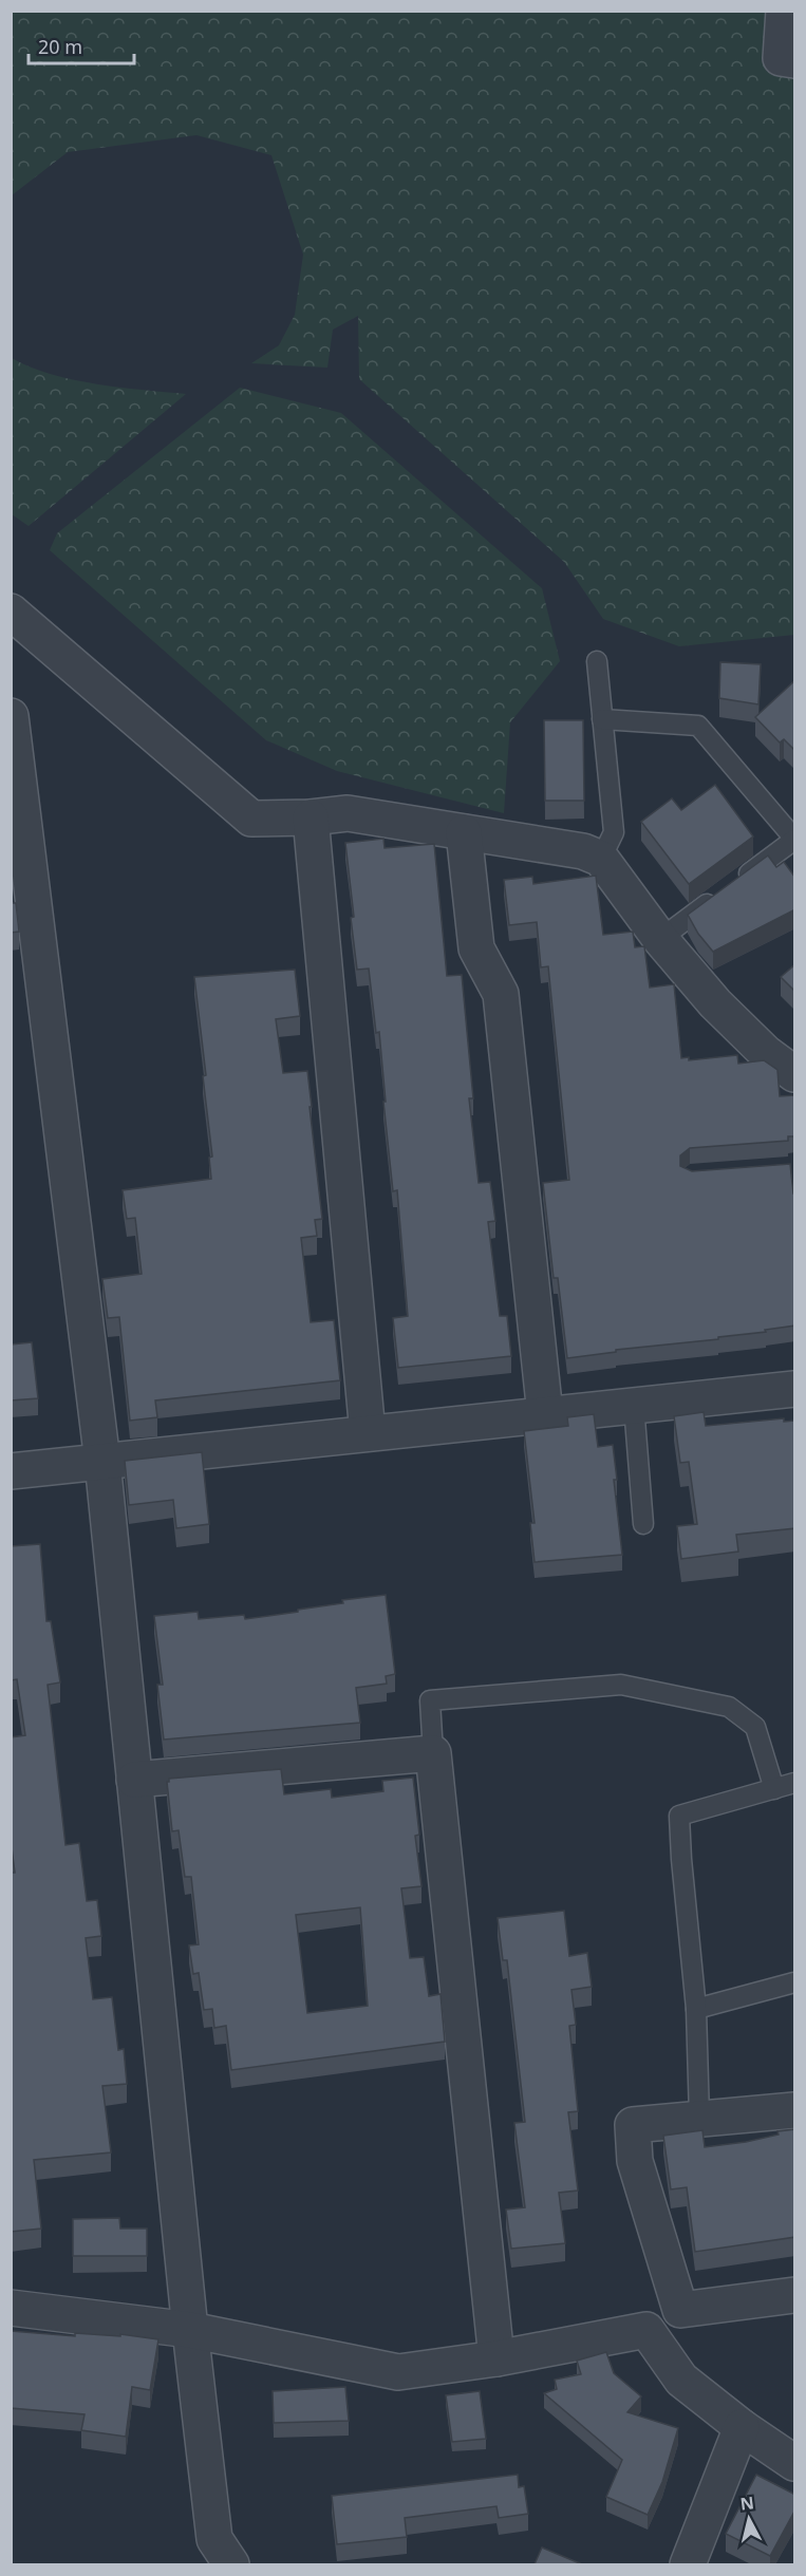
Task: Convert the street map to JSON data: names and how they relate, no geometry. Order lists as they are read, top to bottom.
{
  "scale_bar": "20 m",
  "north": "top"
}
